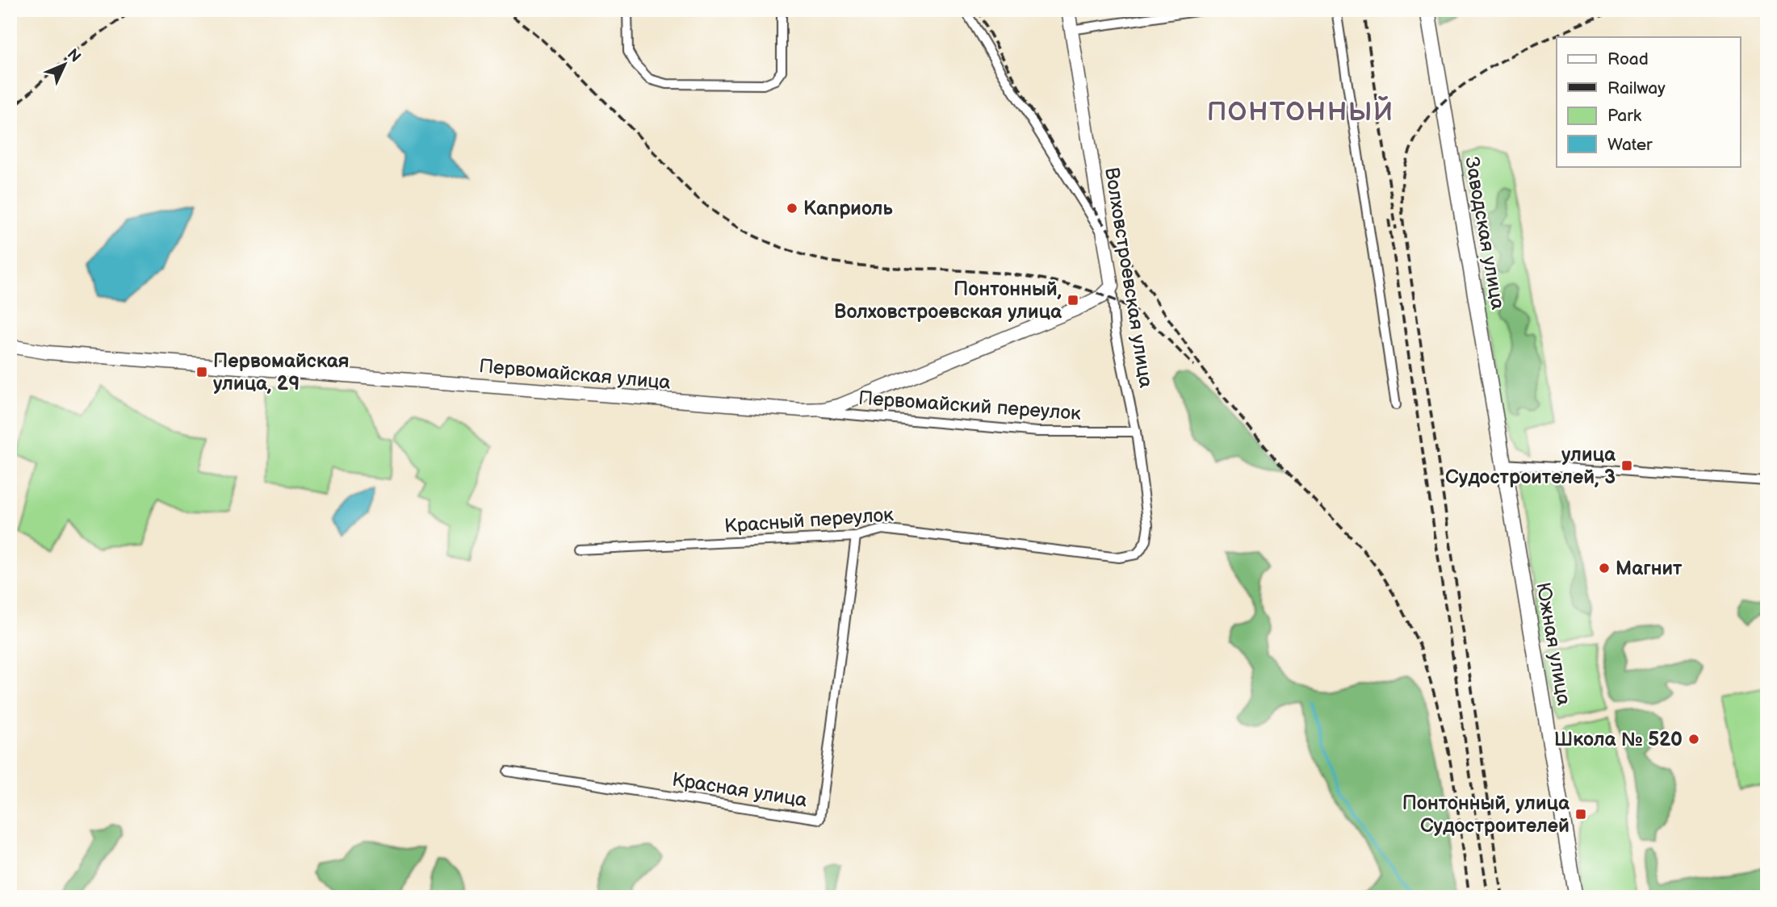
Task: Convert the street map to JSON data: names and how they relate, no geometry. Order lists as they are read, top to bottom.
{
  "streets": {
    "main road": ["Заводская улица", "Южная улица"],
    "street": [
      "Волховстроевская улица",
      "Первомайская улица",
      "Первомайский переулок",
      "Красный переулок",
      "Красная улица"
    ]
  },
  "crossings": [
    ["Заводская улица", "Южная улица"],
    ["Волховстроевская улица", "Первомайская улица"],
    ["Волховстроевская улица", "Первомайский переулок"],
    ["Волховстроевская улица", "Красный переулок"],
    ["Первомайская улица", "Первомайский переулок"],
    ["Красный переулок", "Красная улица"]
  ],
  "districts": ["ПОНТОННЫЙ"],
  "places": {
    "other": ["Каприоль", "Магнит", "Школа № 520"],
    "transit": [
      "Понтонный, Волховстроевская улица",
      "Первомайская улица, 29",
      "улица Судостроителей, 3",
      "Понтонный, улица Судостроителей"
    ]
  },
  "legend": [
    "Road",
    "Railway",
    "Park",
    "Water"
  ],
  "north": "top right"
}
